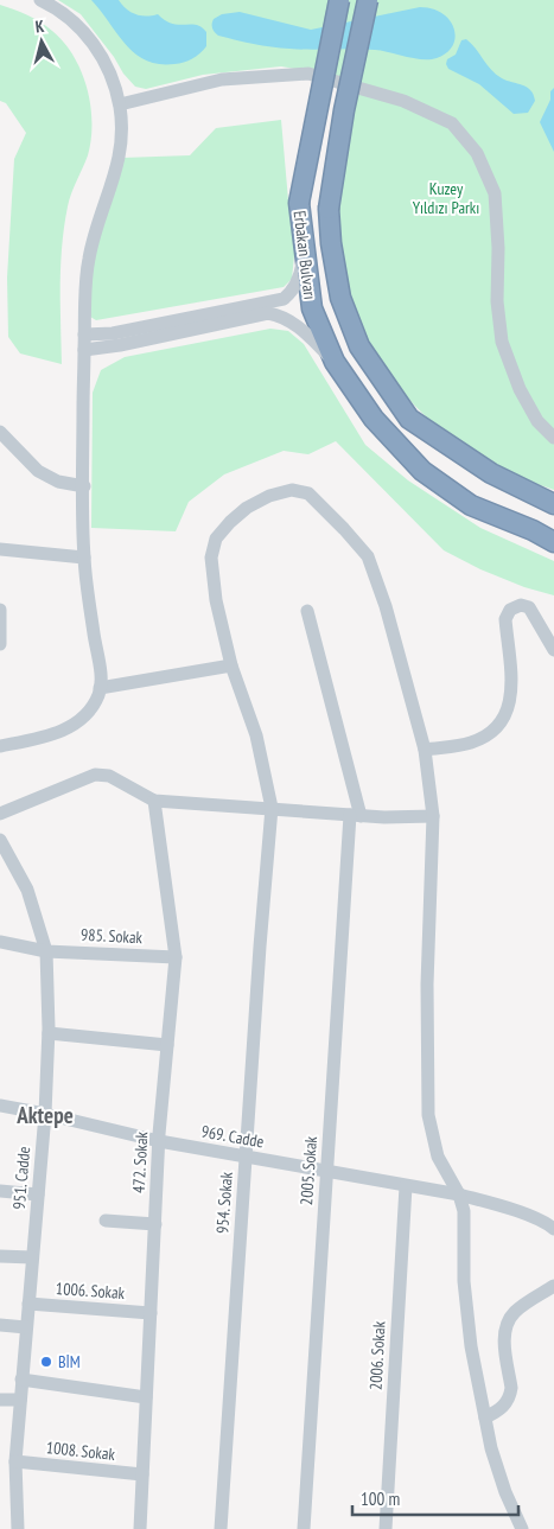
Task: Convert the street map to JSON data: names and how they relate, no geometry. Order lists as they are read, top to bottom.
{
  "streets": {
    "highway": ["Erbakan Bulvarı"],
    "street": [
      "985. Sokak",
      "969. Cadde",
      "472. Sokak",
      "2005. Sokak",
      "951. Cadde",
      "954. Sokak",
      "1006. Sokak",
      "2006. Sokak",
      "1008. Sokak"
    ]
  },
  "crossings": [
    ["985. Sokak", "472. Sokak"],
    ["985. Sokak", "951. Cadde"],
    ["969. Cadde", "472. Sokak"],
    ["969. Cadde", "2005. Sokak"],
    ["969. Cadde", "951. Cadde"],
    ["969. Cadde", "954. Sokak"],
    ["969. Cadde", "2006. Sokak"],
    ["472. Sokak", "1006. Sokak"],
    ["472. Sokak", "1008. Sokak"],
    ["951. Cadde", "1006. Sokak"],
    ["951. Cadde", "1008. Sokak"]
  ],
  "districts": ["Aktepe"],
  "parks": ["Kuzey Yıldızı Parkı"],
  "places": ["BİM"],
  "scale_bar": "100 m",
  "north": "top"
}
